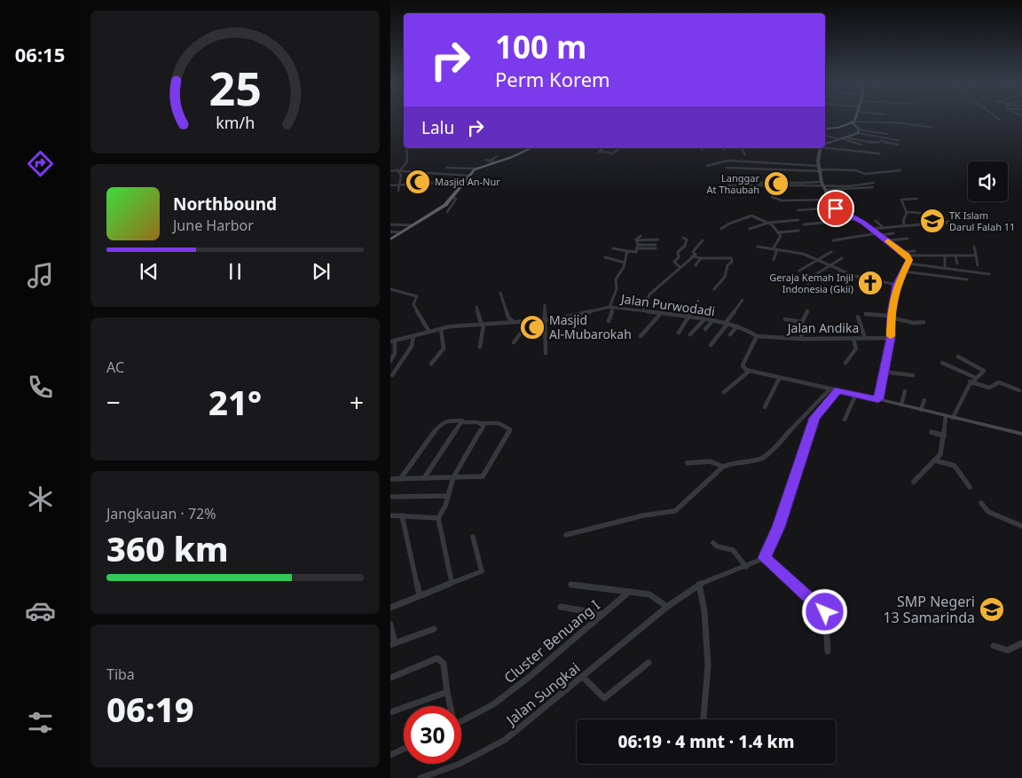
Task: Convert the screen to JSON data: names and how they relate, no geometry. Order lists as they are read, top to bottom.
{
  "streets": {
    "street": [
      "Jalan Purwodadi",
      "Jalan Andika",
      "Cluster Benuang I",
      "Jalan Sungkai"
    ]
  },
  "crossings": [
    ["Jalan Purwodadi", "Jalan Andika"]
  ],
  "places": {
    "mosque": ["Masjid An-Nur", "Langgar At Thaubah", "Masjid Al-Mubarokah"],
    "school or university": ["TK Islam Darul Falah 11", "SMP Negeri 13 Samarinda"],
    "church": ["Geraja Kemah Injil Indonesia (Gkii)"]
  },
  "page": {
    "tabs": "06:15",
    "turn": ["100 m", "Perm Korem"],
    "then": "Lalu",
    "song": ["Northbound", "June Harbor"],
    "tile": [
      "AC",
      ["Jangkauan · 72%", "360 km"],
      ["Tiba", "06:19"]
    ],
    "heat": ["−", "21°", "+"],
    "limit": "30",
    "trip": "06:19 · 4 mnt · 1.4 km",
    "gauge": ["25", "km/h"]
  }
}
